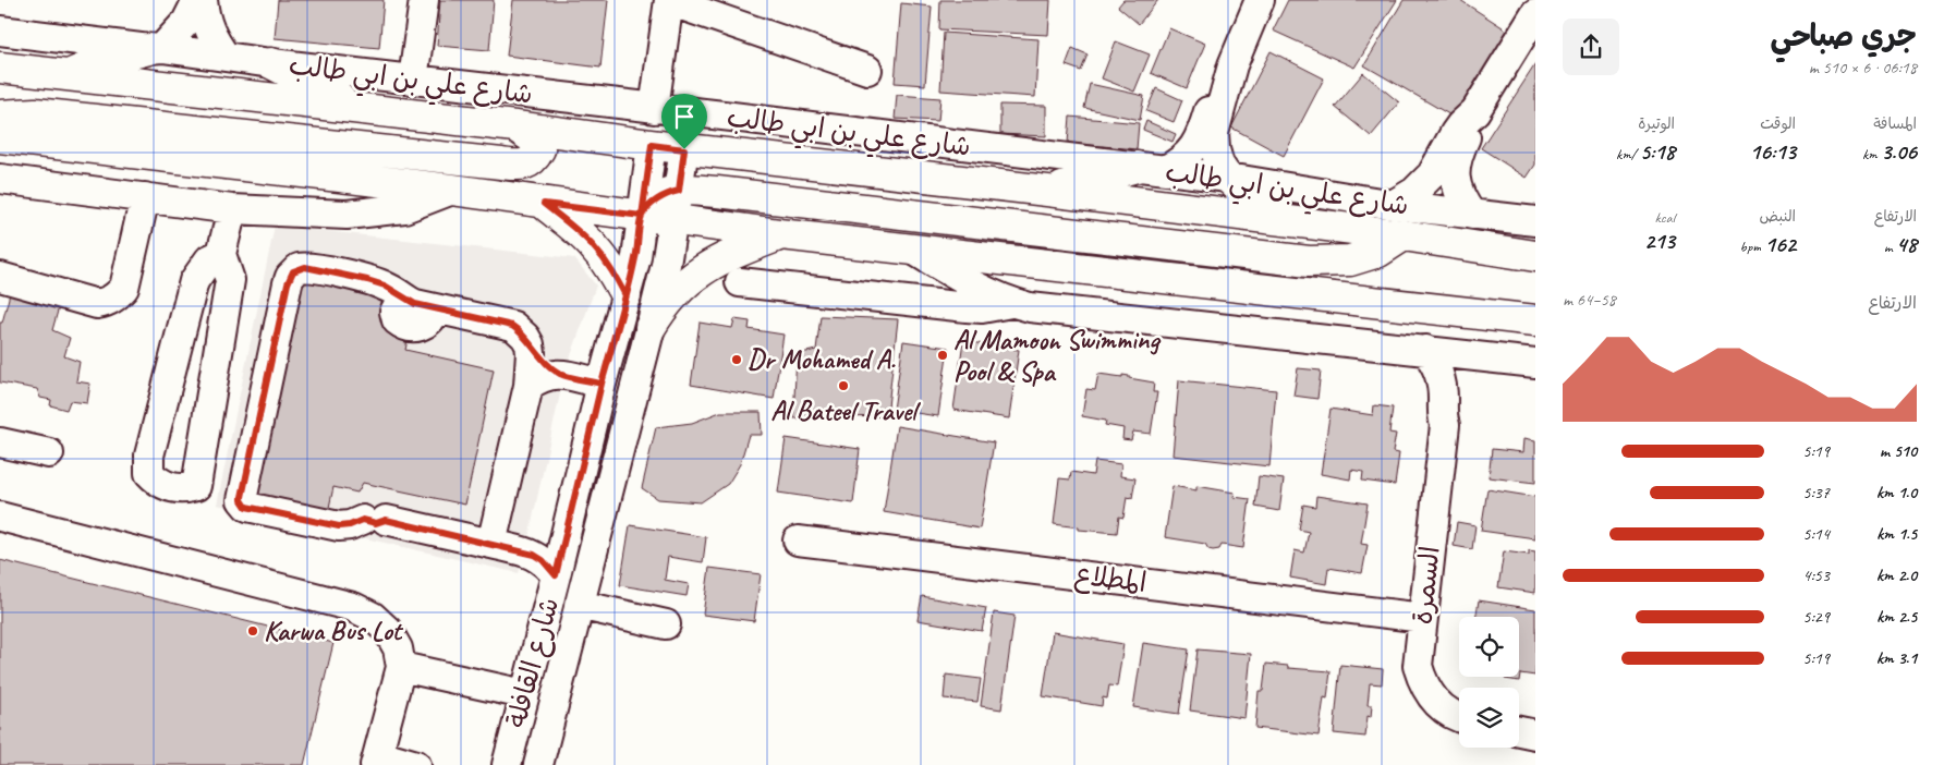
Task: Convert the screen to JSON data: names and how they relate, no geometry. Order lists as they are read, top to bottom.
{
  "streets": {
    "main road": ["شارع علي بن ابي طالب"],
    "street": ["المطلاع", "السمرة", "شارع القافلة"]
  },
  "crossings": [
    ["شارع علي بن ابي طالب", "شارع القافلة"],
    ["المطلاع", "السمرة"]
  ],
  "places": [
    "Al Mamoon Swimming Pool & Spa",
    "Dr Mohamed A.",
    "Al Bateel Travel",
    "Karwa Bus Lot"
  ],
  "page": {
    "heading": ["جري صباحي", "06:18 · 6 × 510 m"],
    "stats": [
      ["المسافة", "3.06 km"],
      ["الوقت", "16:13"],
      ["الوتيرة", "5:18 /km"],
      ["الارتفاع", "48 m"],
      ["النبض", "162 bpm"],
      ["kcal", "213"]
    ],
    "chart": ["الارتفاع", "58–64 m"],
    "list": [
      {
        "name": "510 m",
        "note": "5:19"
      },
      {
        "name": "1.0 km",
        "note": "5:37"
      },
      {
        "name": "1.5 km",
        "note": "5:14"
      },
      {
        "name": "2.0 km",
        "note": "4:53"
      },
      {
        "name": "2.5 km",
        "note": "5:29"
      },
      {
        "name": "3.1 km",
        "note": "5:19"
      }
    ]
  }
}
